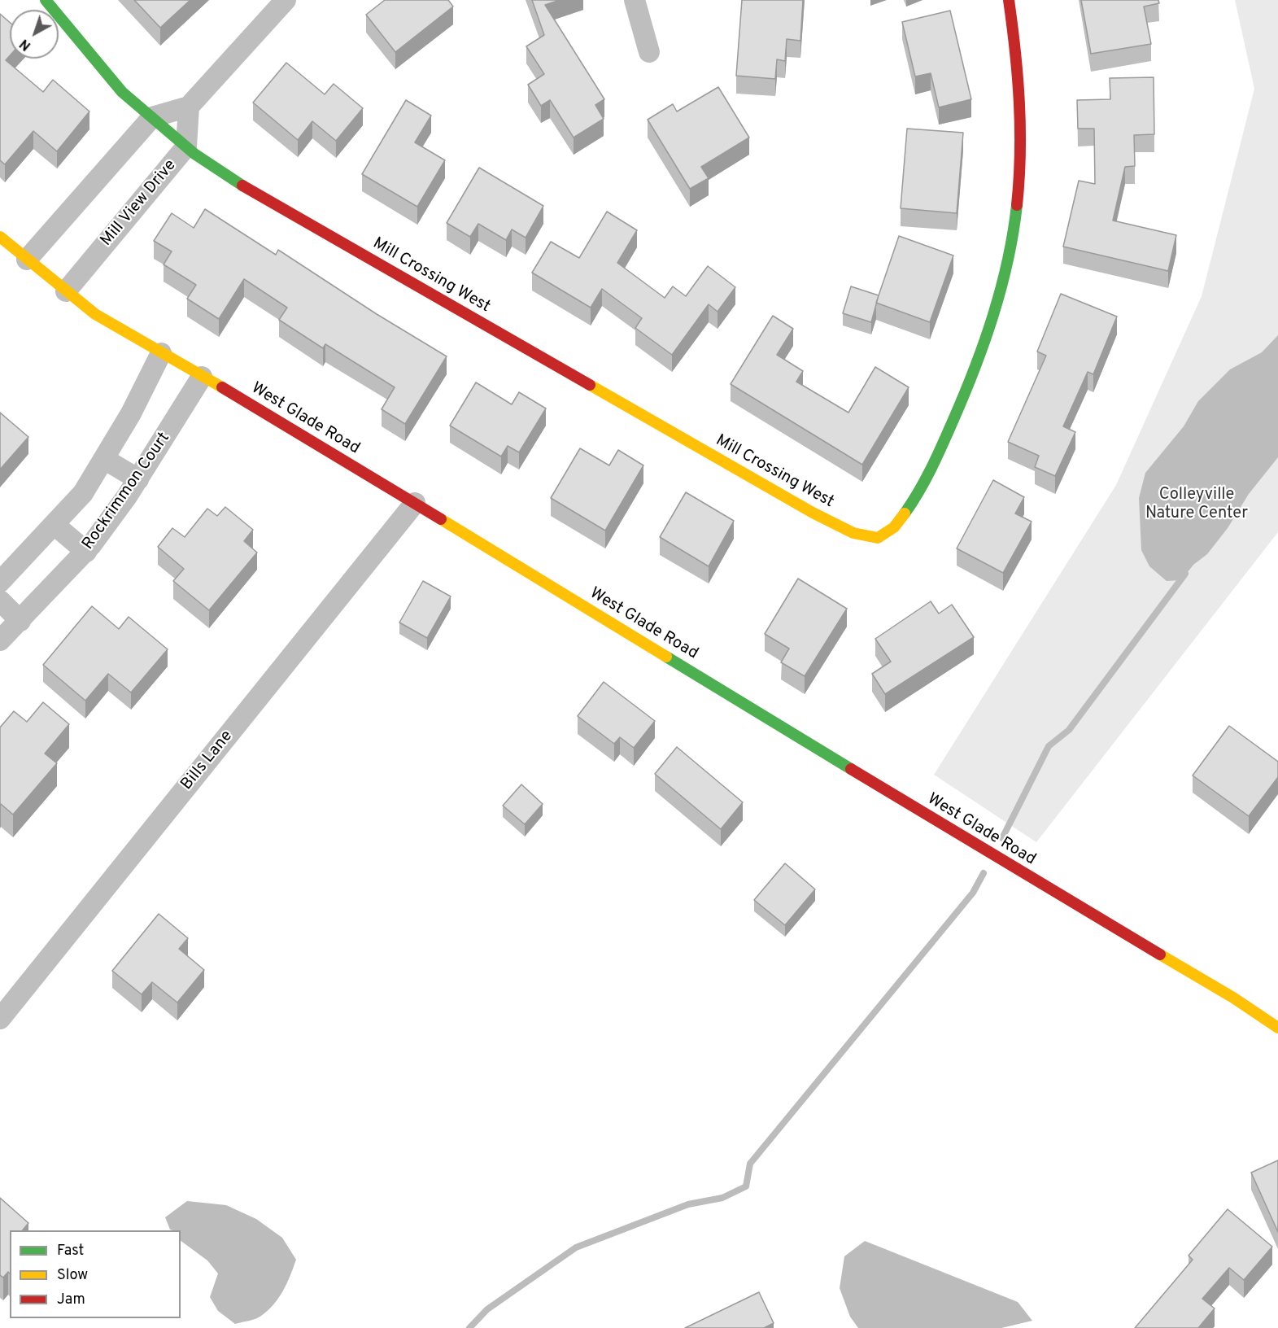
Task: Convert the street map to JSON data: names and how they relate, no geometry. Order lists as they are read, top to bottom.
{
  "streets": {
    "street": [
      "Mill View Drive",
      "Mill Crossing West",
      "West Glade Road",
      "Rockrimmon Court",
      "Bills Lane"
    ]
  },
  "crossings": [
    ["Mill View Drive", "Mill Crossing West"],
    ["Mill View Drive", "West Glade Road"],
    ["West Glade Road", "Rockrimmon Court"],
    ["West Glade Road", "Bills Lane"]
  ],
  "parks": ["Colleyville Nature Center"],
  "legend": ["Fast", "Slow", "Jam"],
  "north": "bottom left"
}
